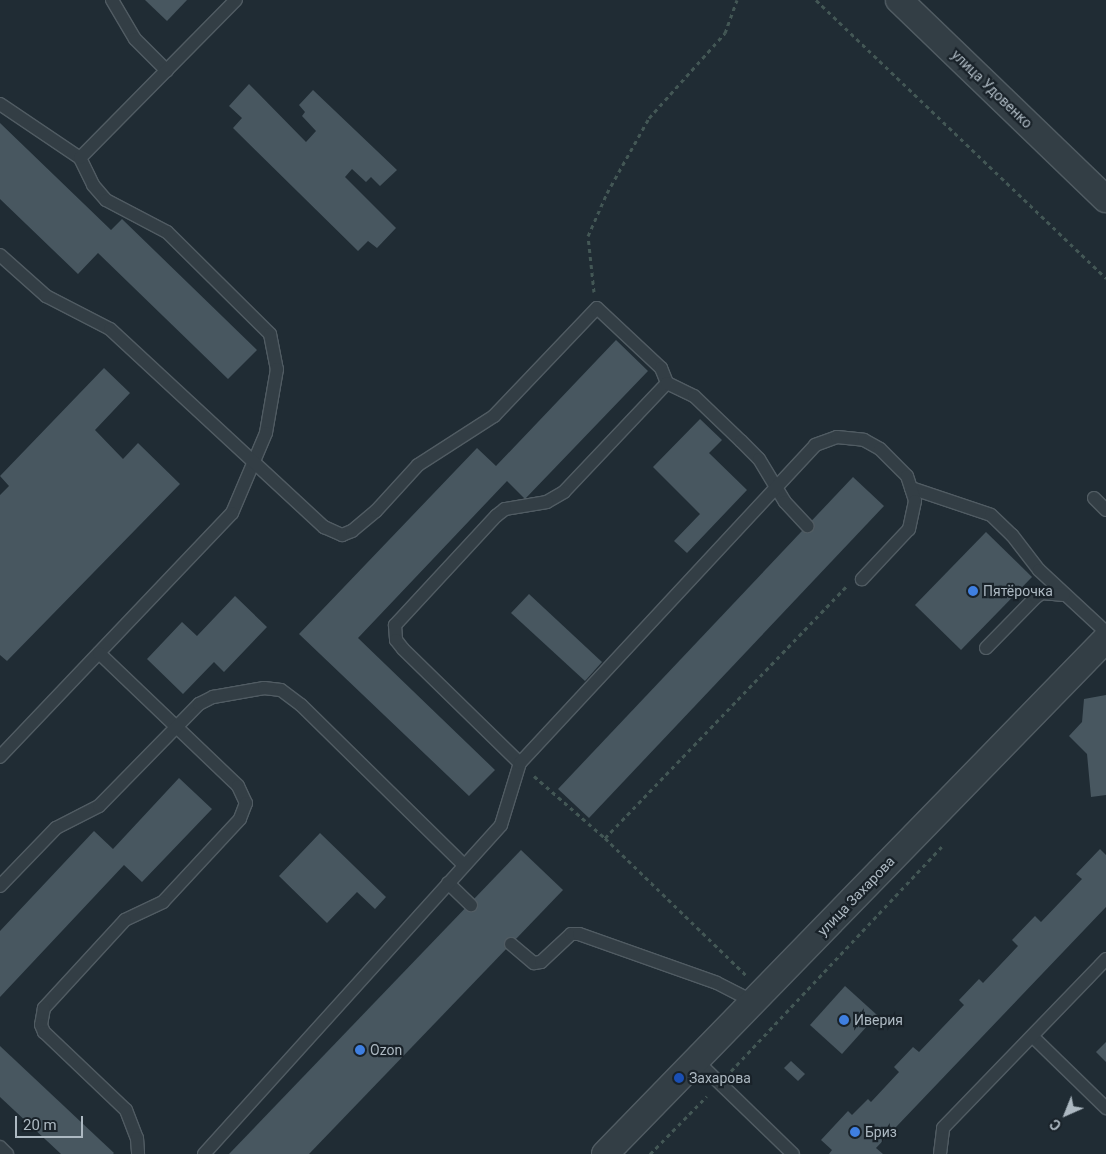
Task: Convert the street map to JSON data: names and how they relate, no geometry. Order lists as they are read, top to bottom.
{
  "streets": {
    "street": ["улица Удовенко", "улица Захарова"]
  },
  "places": [
    "Пятёрочка",
    "Иверия",
    "Ozon",
    "Захарова",
    "Бриз"
  ],
  "scale_bar": "20 m",
  "north": "bottom left"
}
